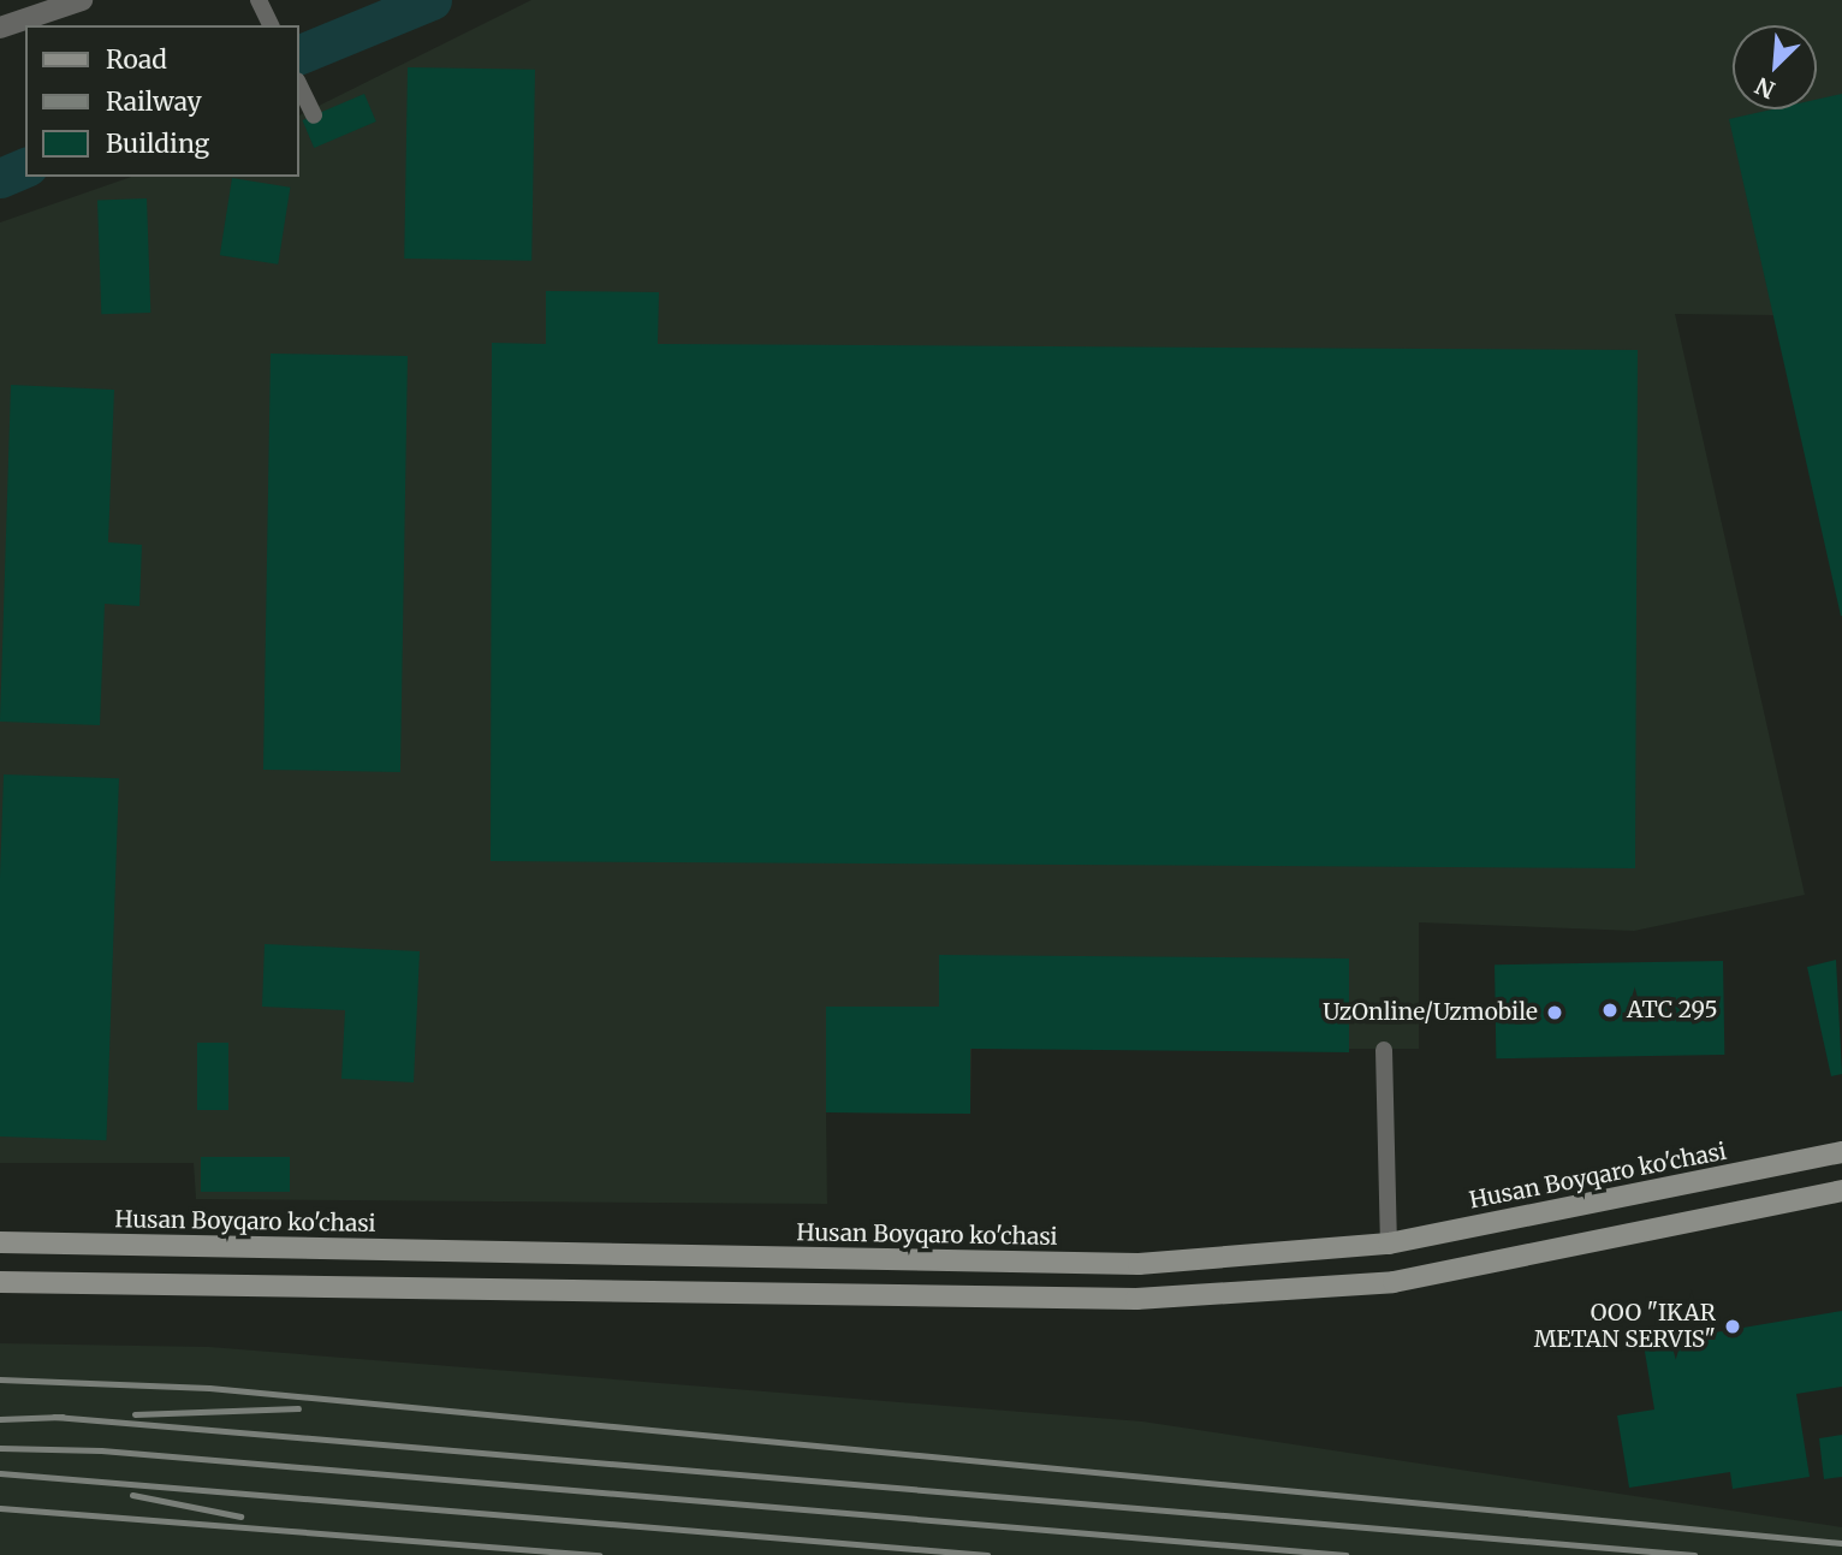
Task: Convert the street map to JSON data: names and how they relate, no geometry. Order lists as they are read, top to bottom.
{
  "streets": {
    "main road": ["Husan Boyqaro ko'chasi"]
  },
  "places": ["ATC 295", "UzOnline/Uzmobile", "OOO \"IKAR METAN SERVIS\""],
  "legend": ["Road", "Railway", "Building"],
  "north": "bottom left"
}
